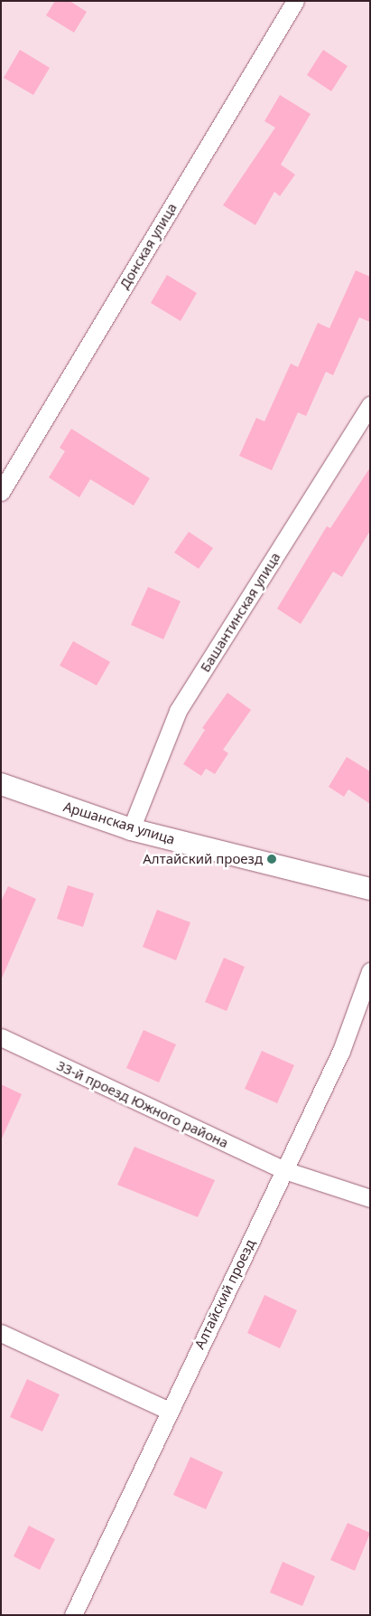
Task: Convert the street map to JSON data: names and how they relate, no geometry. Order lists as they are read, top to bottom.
{
  "streets": {
    "street": [
      "Донская улица",
      "Башантинская улица",
      "Аршанская улица",
      "33-й проезд Южного района",
      "Алтайский проезд"
    ]
  },
  "crossings": [
    ["Башантинская улица", "Аршанская улица"],
    ["33-й проезд Южного района", "Алтайский проезд"]
  ],
  "places": ["Алтайский проезд"]
}
